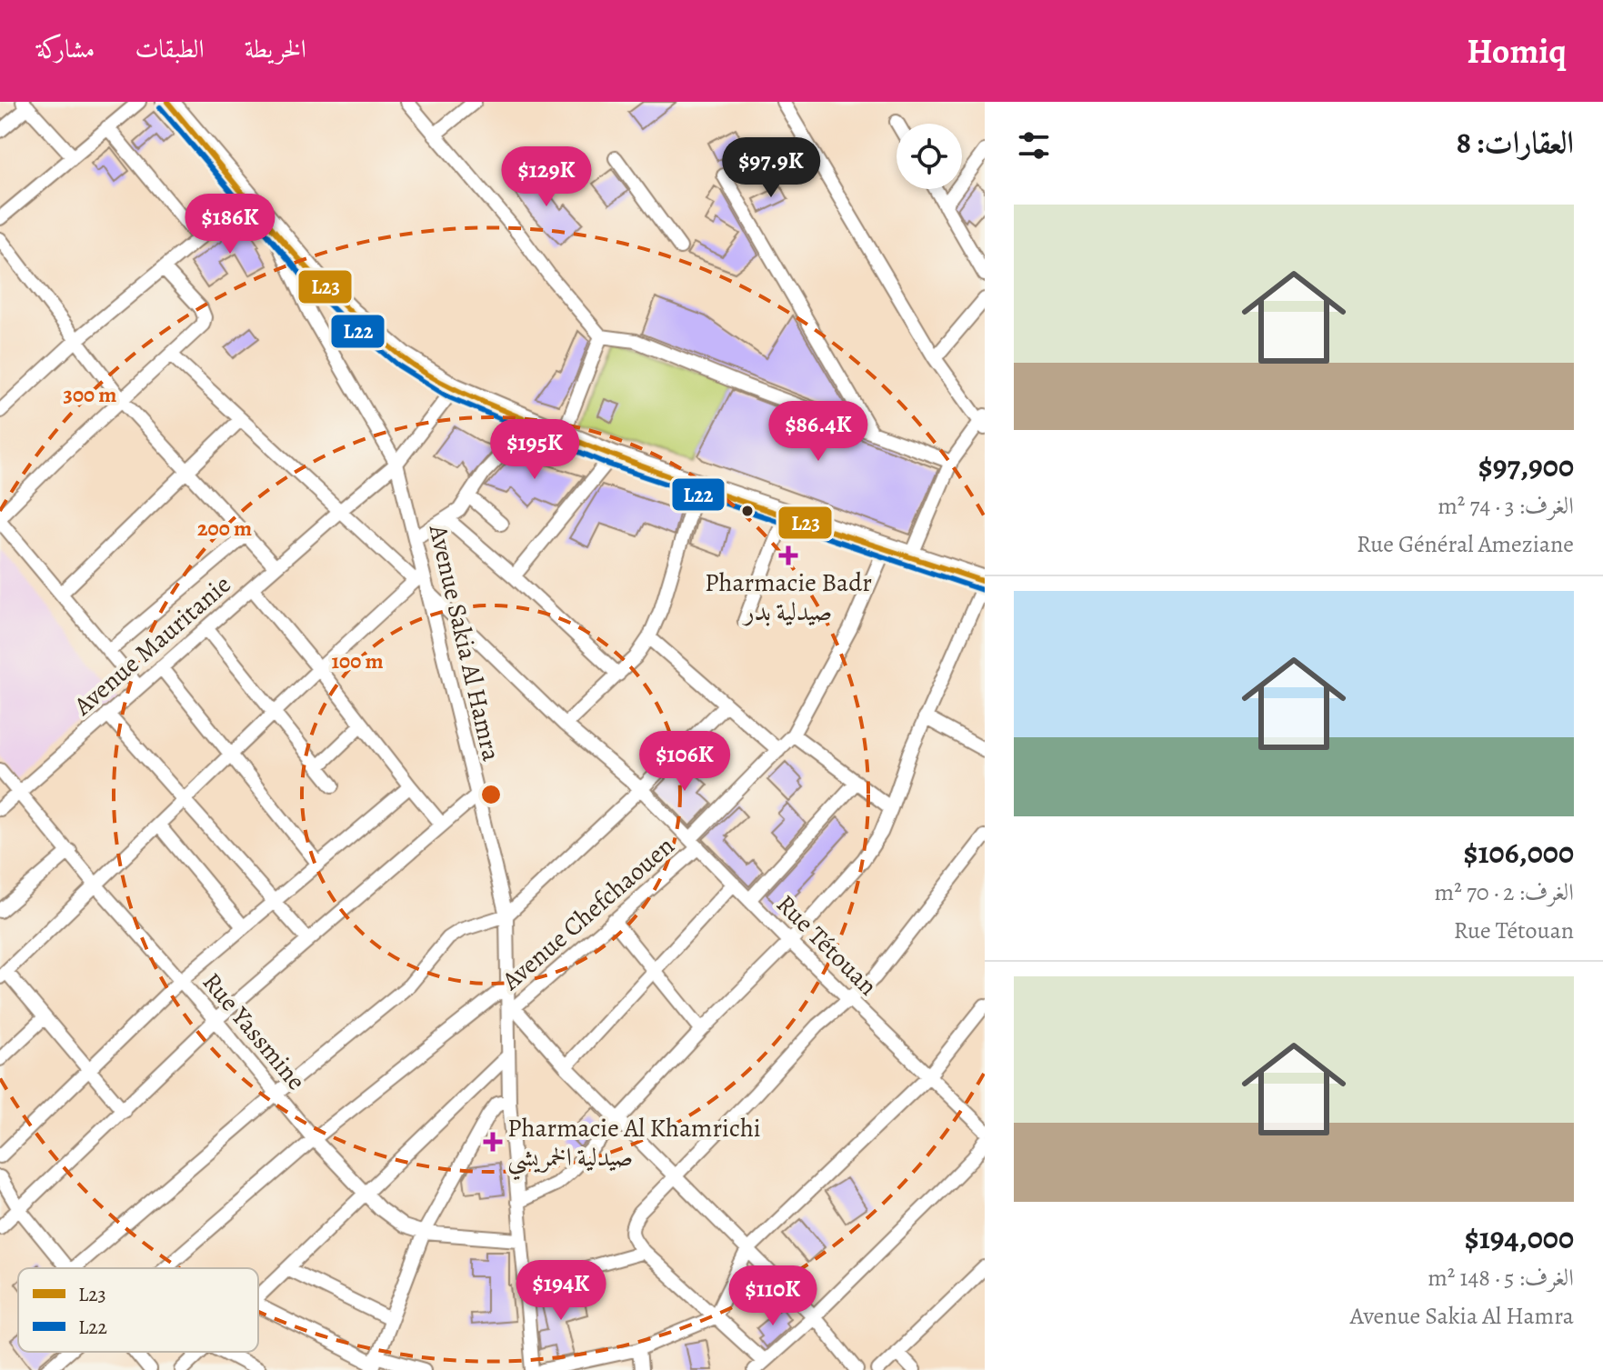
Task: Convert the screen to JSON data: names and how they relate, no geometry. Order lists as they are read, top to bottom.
{
  "streets": {
    "street": [
      "Avenue Sakia Al Hamra",
      "Avenue Mauritanie",
      "Avenue Chefchaouen",
      "Rue Tétouan",
      "Rue Yassmine"
    ]
  },
  "crossings": [
    ["Avenue Sakia Al Hamra", "Avenue Mauritanie"],
    ["Avenue Sakia Al Hamra", "Avenue Chefchaouen"],
    ["Avenue Sakia Al Hamra", "Rue Yassmine"],
    ["Avenue Mauritanie", "Rue Yassmine"],
    ["Avenue Chefchaouen", "Rue Tétouan"]
  ],
  "places": {
    "health": ["Pharmacie Badr صيدلية بدر", "Pharmacie Al Khamrichi صيدلية الخمريشي"]
  },
  "lines": ["transit line L23", "transit line L22"],
  "legend": ["L23", "L22"],
  "page": {
    "header": "Homiq",
    "nav": ["الخريطة", "الطبقات", "مشاركة"],
    "heading": "العقارات: 8",
    "price": [
      "$97.9K",
      "$129K",
      "$186K",
      "$86.4K",
      "$195K",
      "$106K",
      "$194K",
      "$110K"
    ],
    "list": [
      {
        "name": "$97,900",
        "note": "الغرف: 3 · 74 m² · Rue Général Ameziane"
      },
      {
        "name": "$106,000",
        "note": "الغرف: 2 · 70 m² · Rue Tétouan"
      },
      {
        "name": "$194,000",
        "note": "الغرف: 5 · 148 m² · Avenue Sakia Al Hamra"
      }
    ]
  },
  "rings": ["300 m", "200 m", "100 m"]
}
